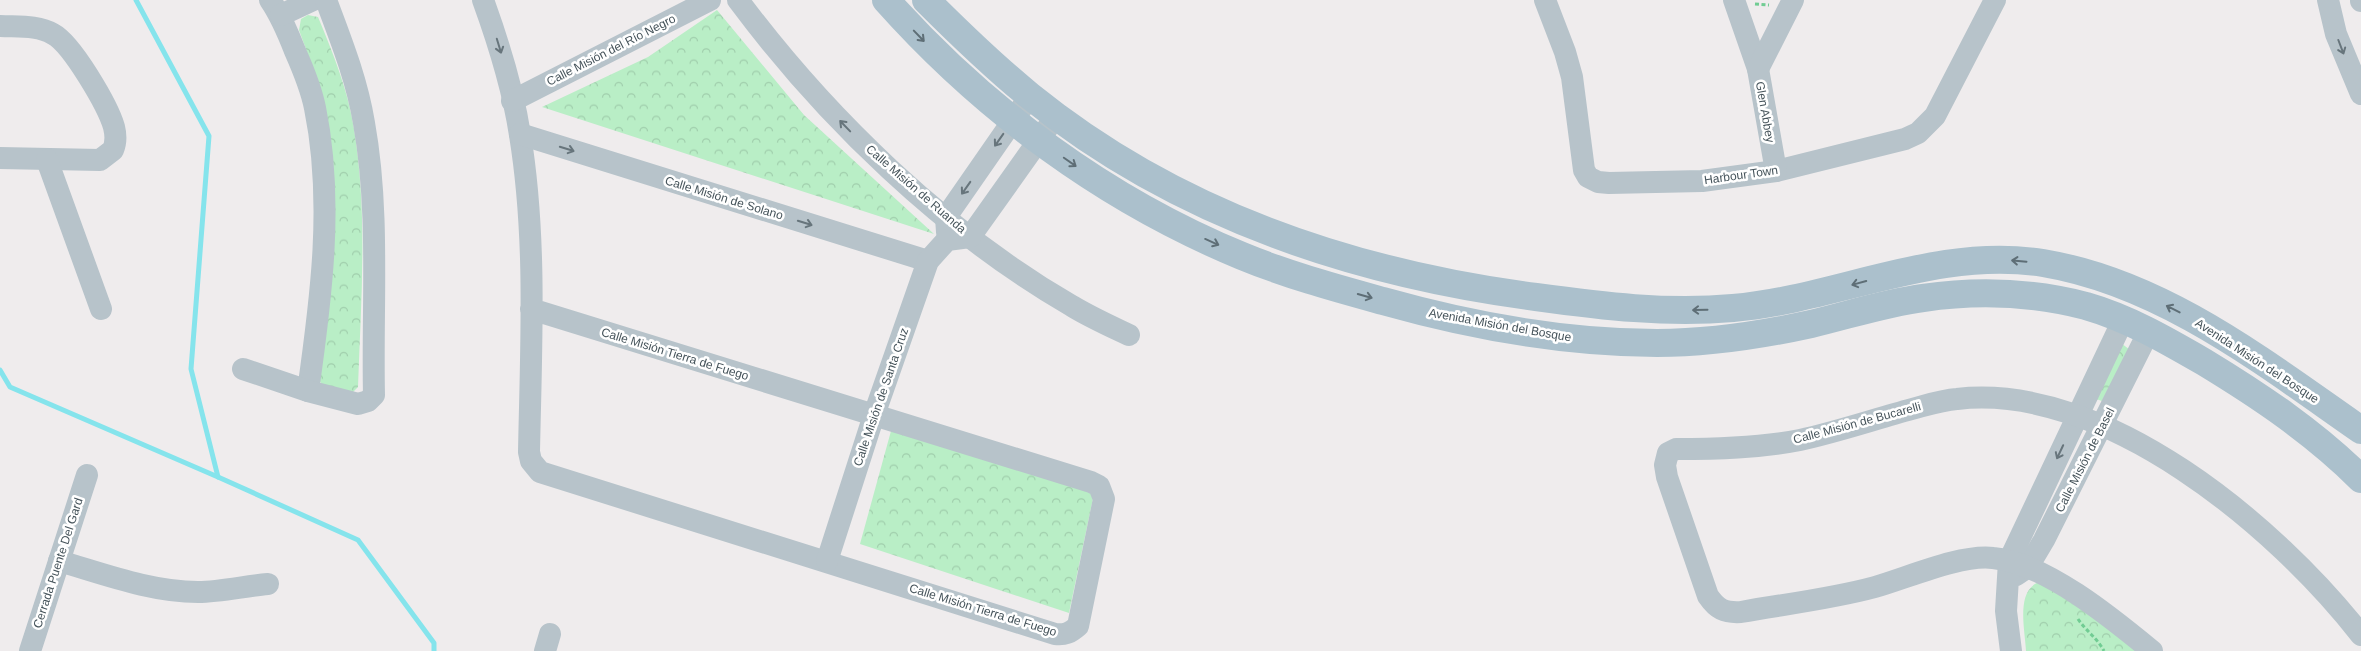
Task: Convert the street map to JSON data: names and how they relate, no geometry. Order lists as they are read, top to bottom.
{
  "streets": {
    "main road": ["Avenida Misión del Bosque"],
    "street": [
      "Calle Misión del Río Negro",
      "Glen Abbey",
      "Harbour Town",
      "Calle Misión de Ruanda",
      "Calle Misión de Solano",
      "Calle Misión Tierra de Fuego",
      "Calle Misión de Santa Cruz",
      "Calle Misión de Bucarelli",
      "Calle Misión de Basel",
      "Cerrada Puente Del Gard"
    ]
  },
  "crossings": [
    ["Calle Misión del Río Negro", "Calle Misión Tierra de Fuego"],
    ["Glen Abbey", "Harbour Town"],
    ["Calle Misión de Solano", "Calle Misión Tierra de Fuego"],
    ["Calle Misión de Solano", "Calle Misión de Santa Cruz"],
    ["Avenida Misión del Bosque", "Calle Misión de Basel"],
    ["Calle Misión Tierra de Fuego", "Calle Misión de Santa Cruz"],
    ["Calle Misión de Bucarelli", "Calle Misión de Basel"]
  ],
  "one_way": ["Calle Misión de Ruanda", "Calle Misión de Solano"]
}
